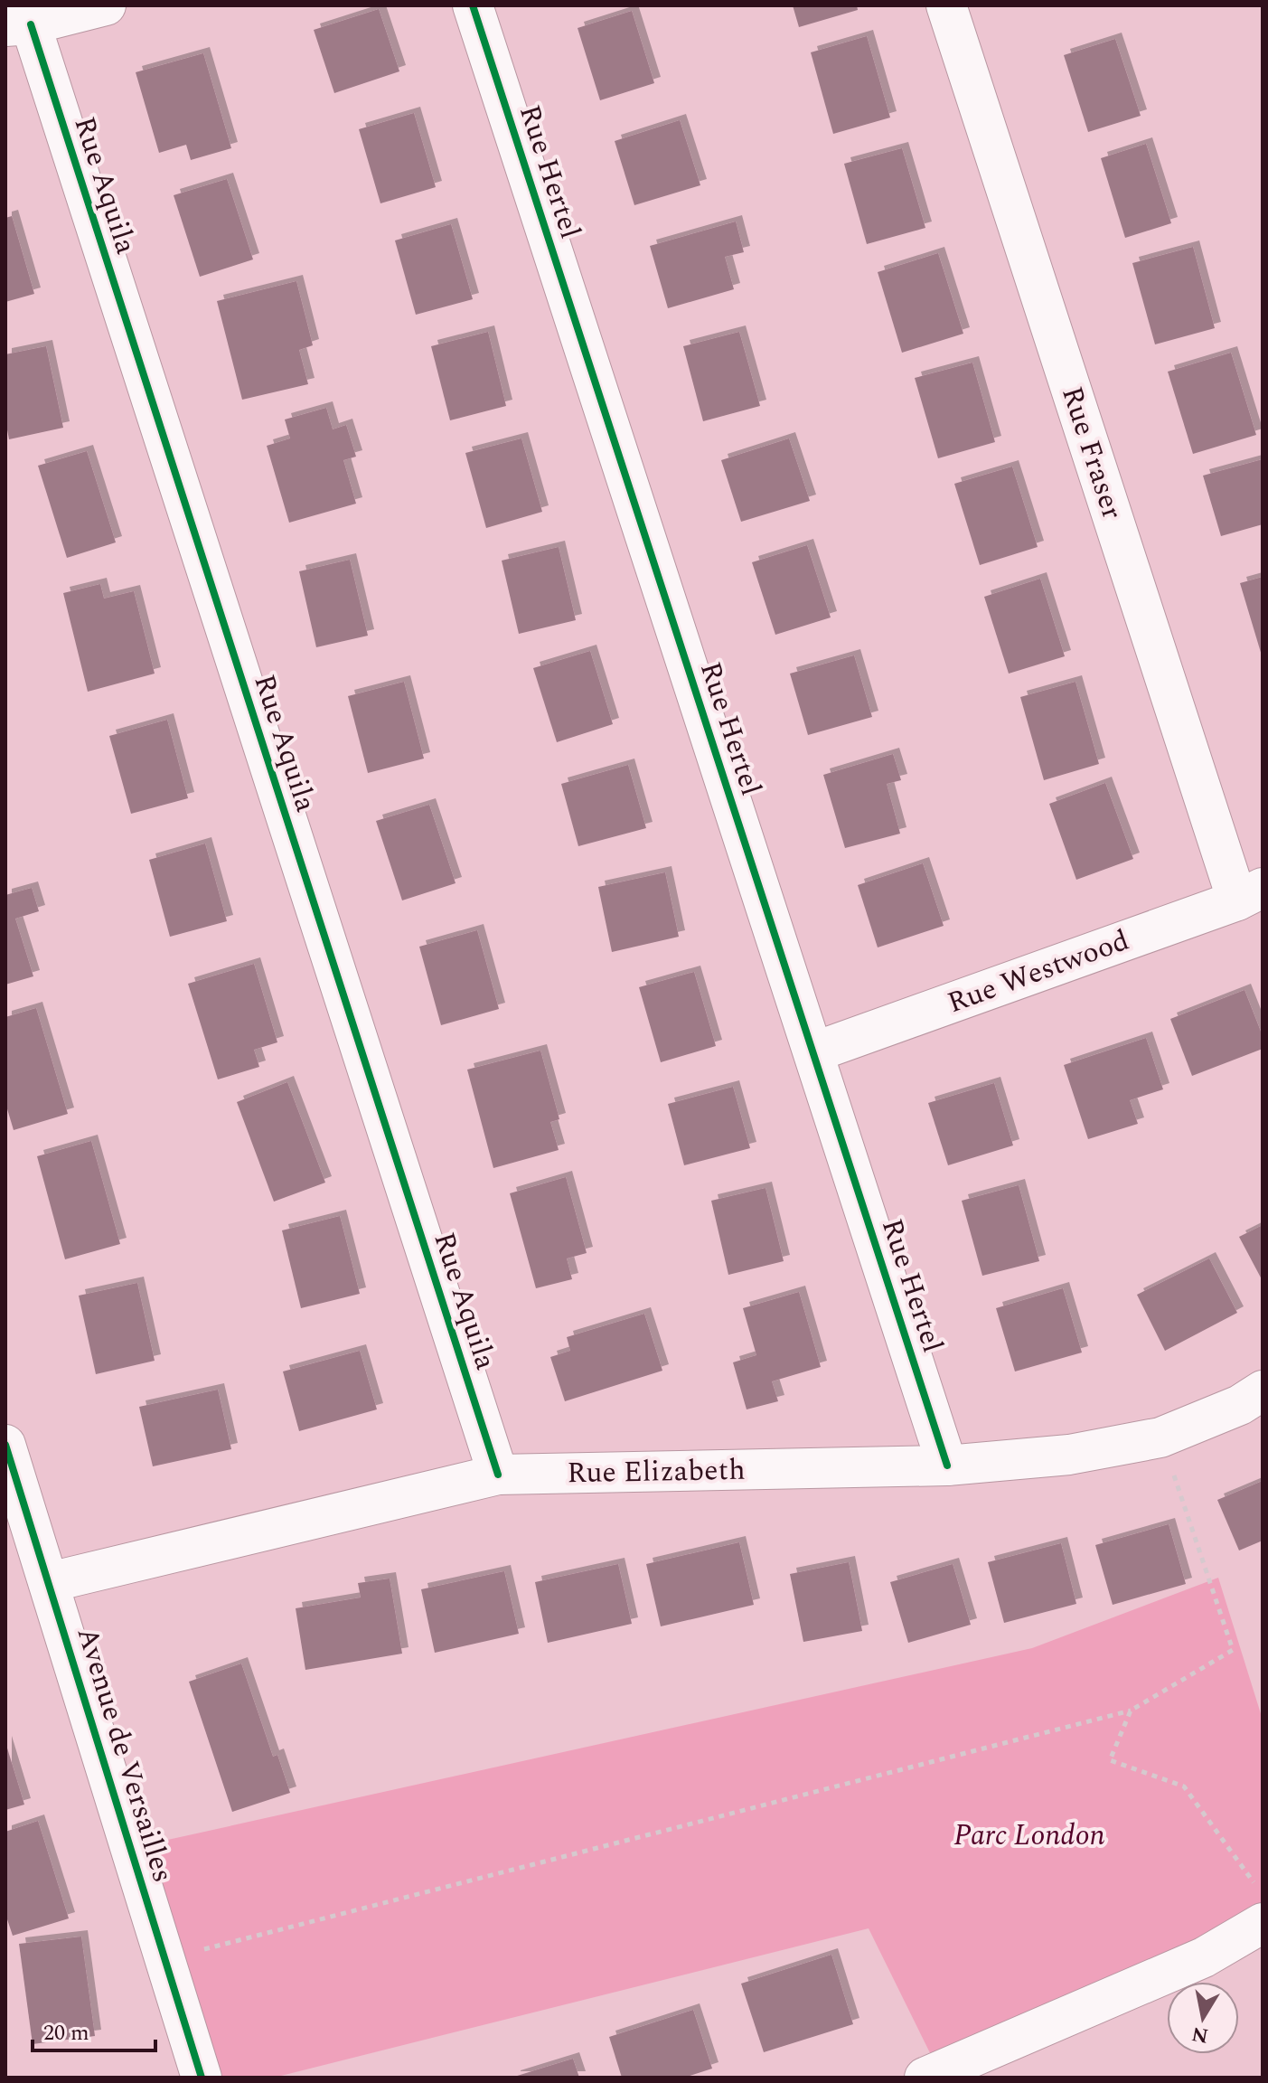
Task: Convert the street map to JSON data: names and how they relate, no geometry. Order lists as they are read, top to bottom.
{
  "streets": {
    "street": [
      "Rue Hertel",
      "Rue Aquila",
      "Rue Fraser",
      "Rue Westwood",
      "Rue Elizabeth",
      "Avenue de Versailles"
    ]
  },
  "crossings": [
    ["Rue Hertel", "Rue Westwood"],
    ["Rue Hertel", "Rue Elizabeth"],
    ["Rue Aquila", "Rue Elizabeth"],
    ["Rue Fraser", "Rue Westwood"],
    ["Rue Elizabeth", "Avenue de Versailles"]
  ],
  "parks": ["Parc London"],
  "scale_bar": "20 m",
  "north": "bottom"
}
